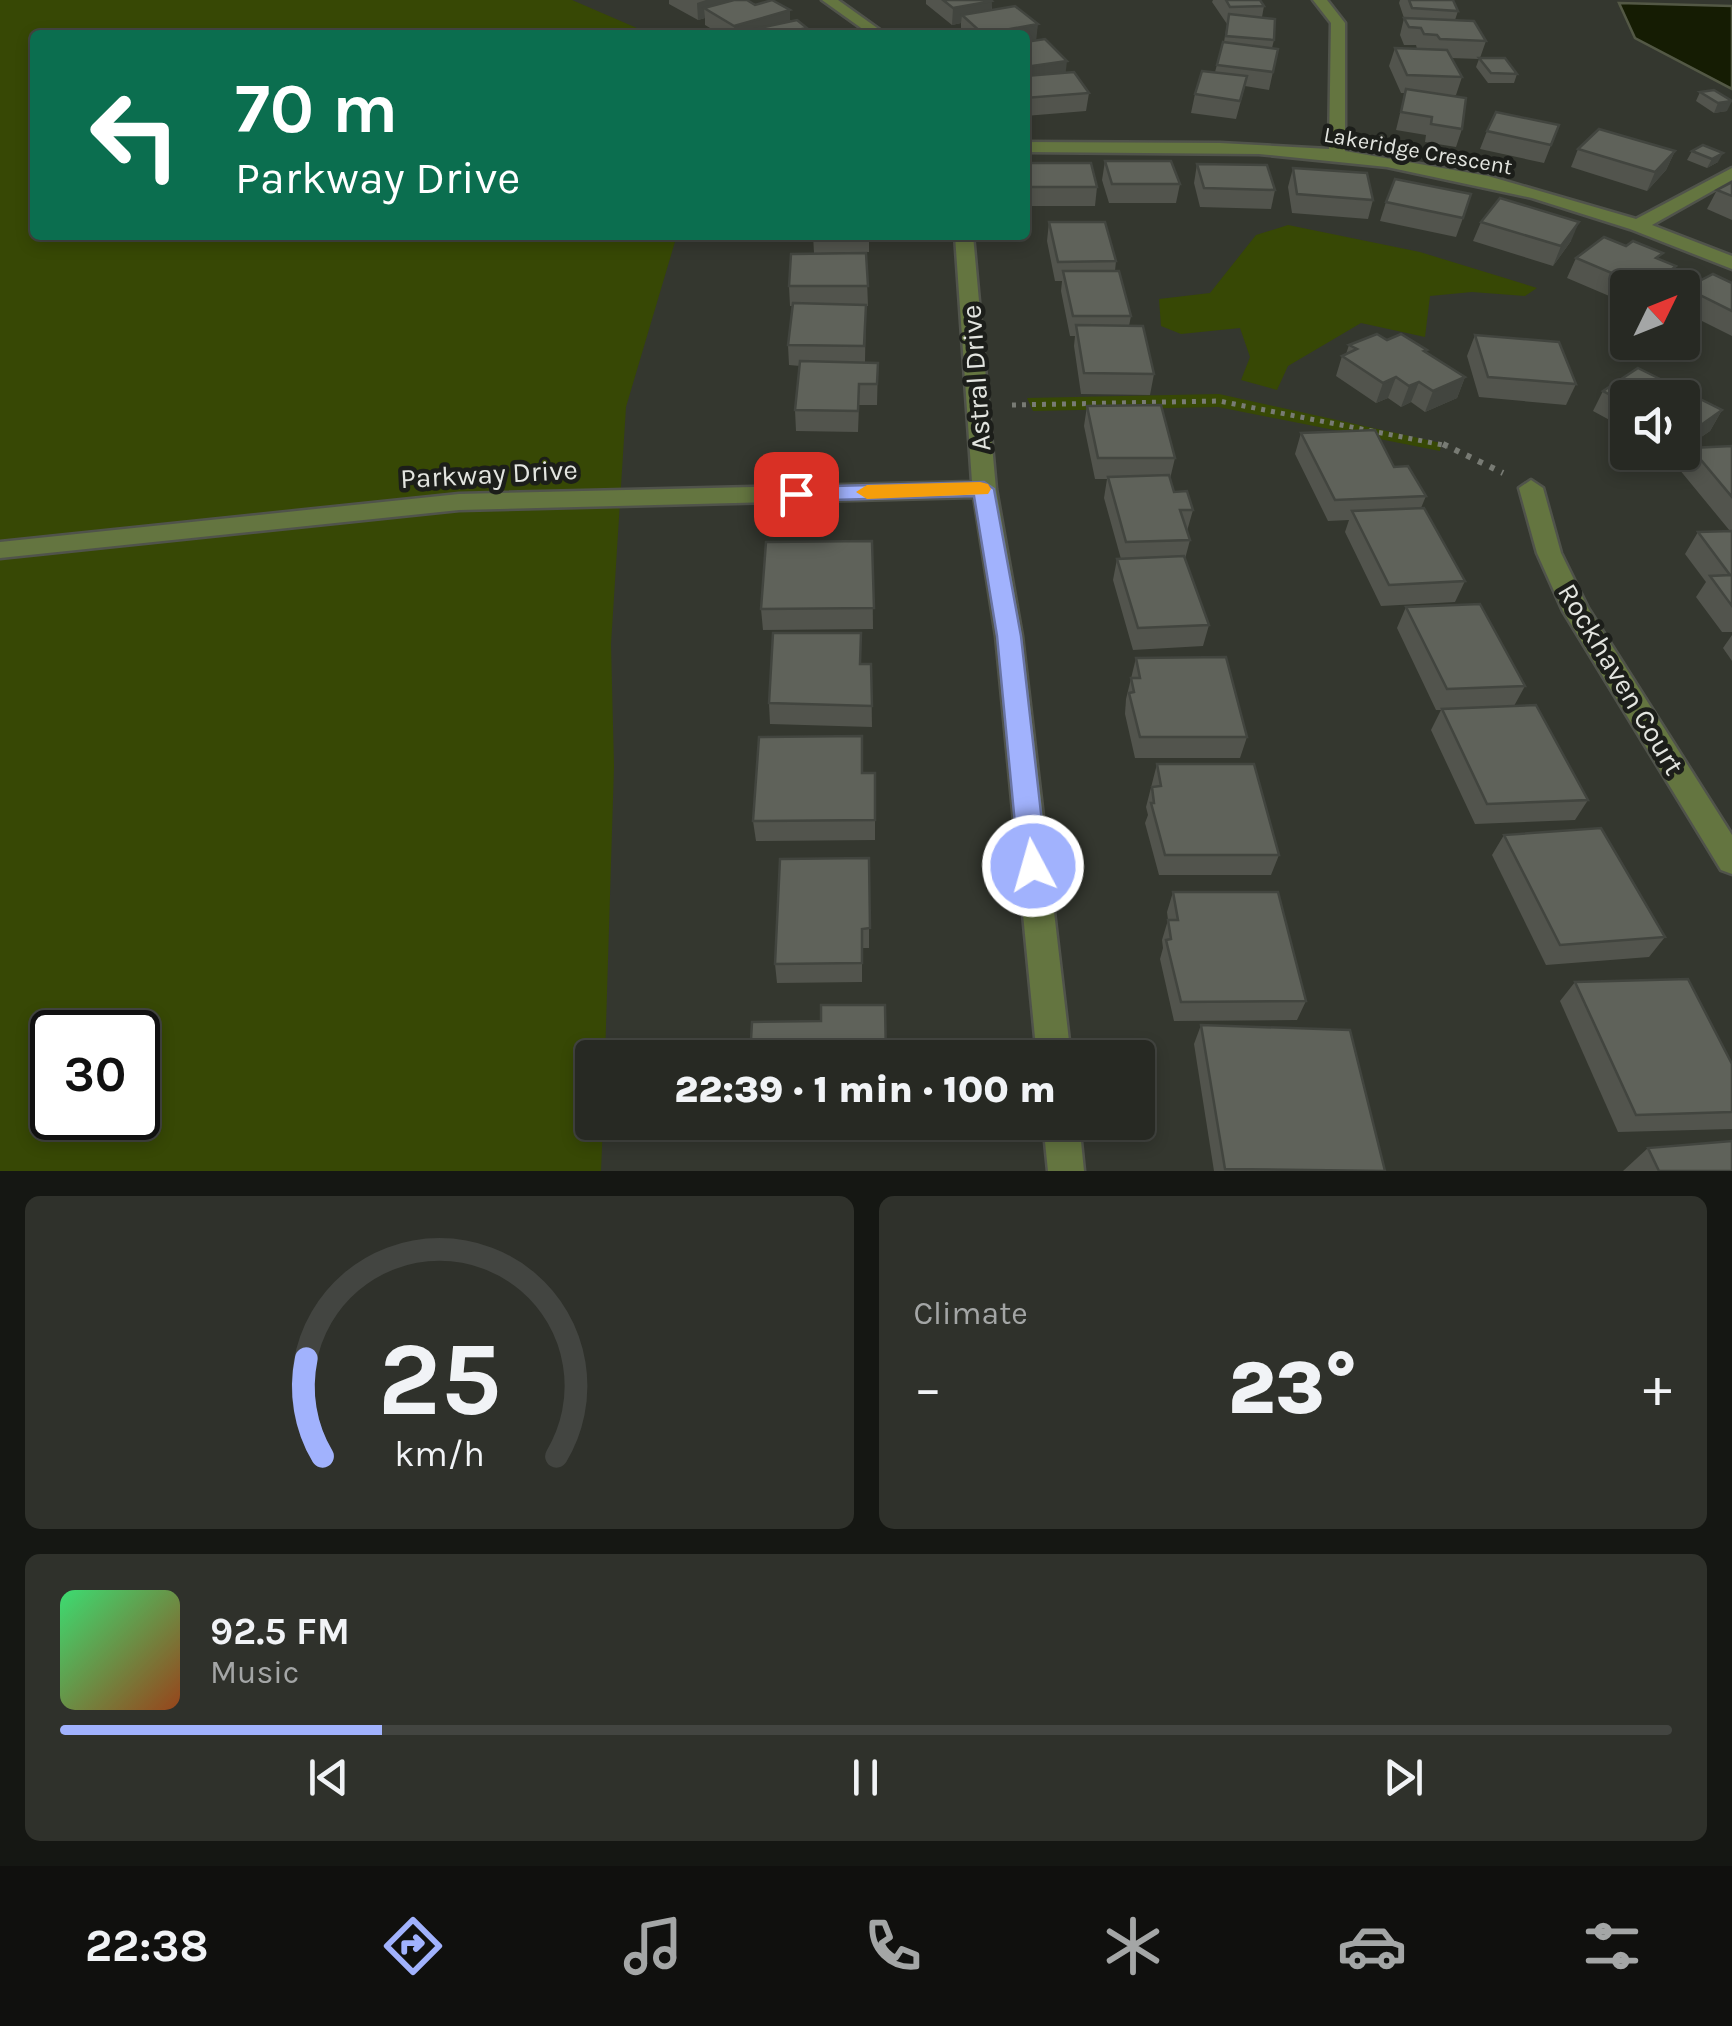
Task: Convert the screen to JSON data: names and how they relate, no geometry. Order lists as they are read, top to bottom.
{
  "streets": {
    "street": [
      "Lakeridge Crescent",
      "Astral Drive",
      "Parkway Drive",
      "Rockhaven Court"
    ]
  },
  "crossings": [
    ["Astral Drive", "Parkway Drive"]
  ],
  "north": "top right",
  "page": {
    "turn": ["70 m", "Parkway Drive"],
    "limit": "30",
    "trip": "22:39 · 1 min · 100 m",
    "tile": "Climate",
    "heat": ["−", "23°", "+"],
    "song": ["92.5 FM", "Music"],
    "tabs": "22:38",
    "gauge": ["25", "km/h"]
  }
}
